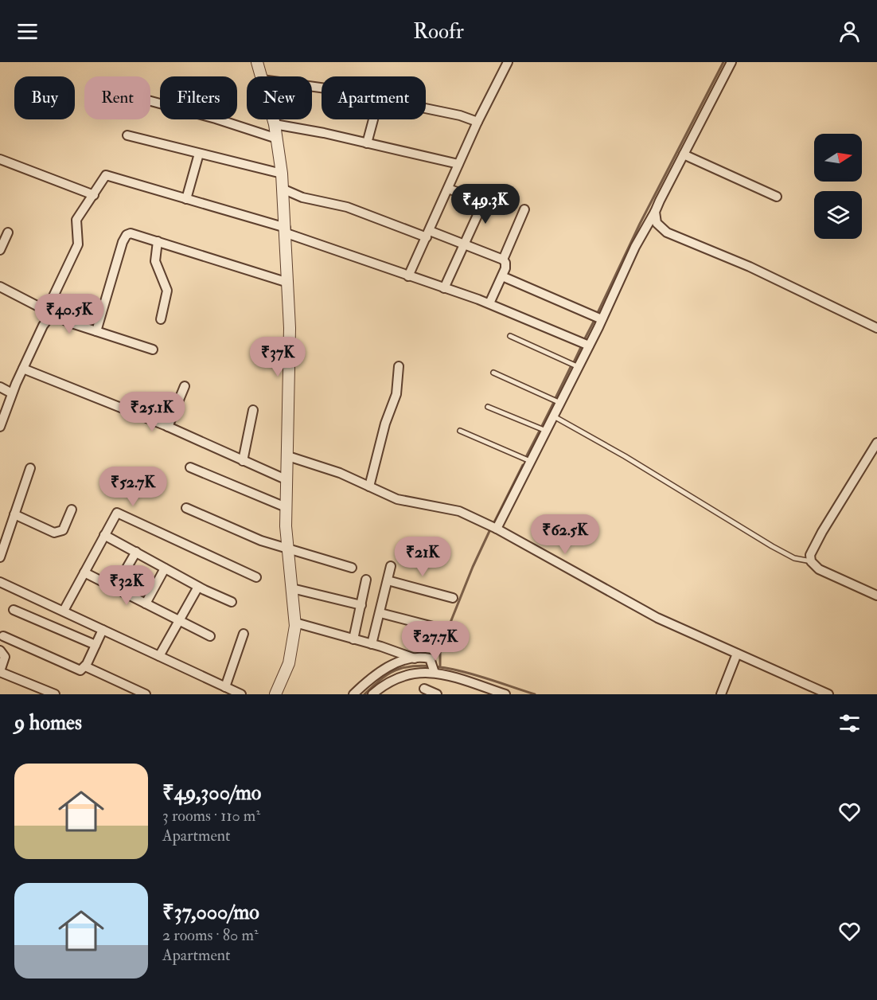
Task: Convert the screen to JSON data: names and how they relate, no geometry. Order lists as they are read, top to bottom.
{
  "north": "right",
  "page": {
    "header": "Roofr",
    "chip": [
      "Buy",
      "Rent",
      "Filters",
      "New",
      "Apartment"
    ],
    "price": [
      "₹49.3K",
      "₹40.5K",
      "₹37K",
      "₹25.1K",
      "₹52.7K",
      "₹62.5K",
      "₹21K",
      "₹32K",
      "₹27.7K"
    ],
    "heading": "9 homes",
    "list": [
      {
        "name": "₹49,300/mo",
        "note": "3 rooms · 110 m² · Apartment"
      },
      {
        "name": "₹37,000/mo",
        "note": "2 rooms · 80 m² · Apartment"
      }
    ]
  }
}
